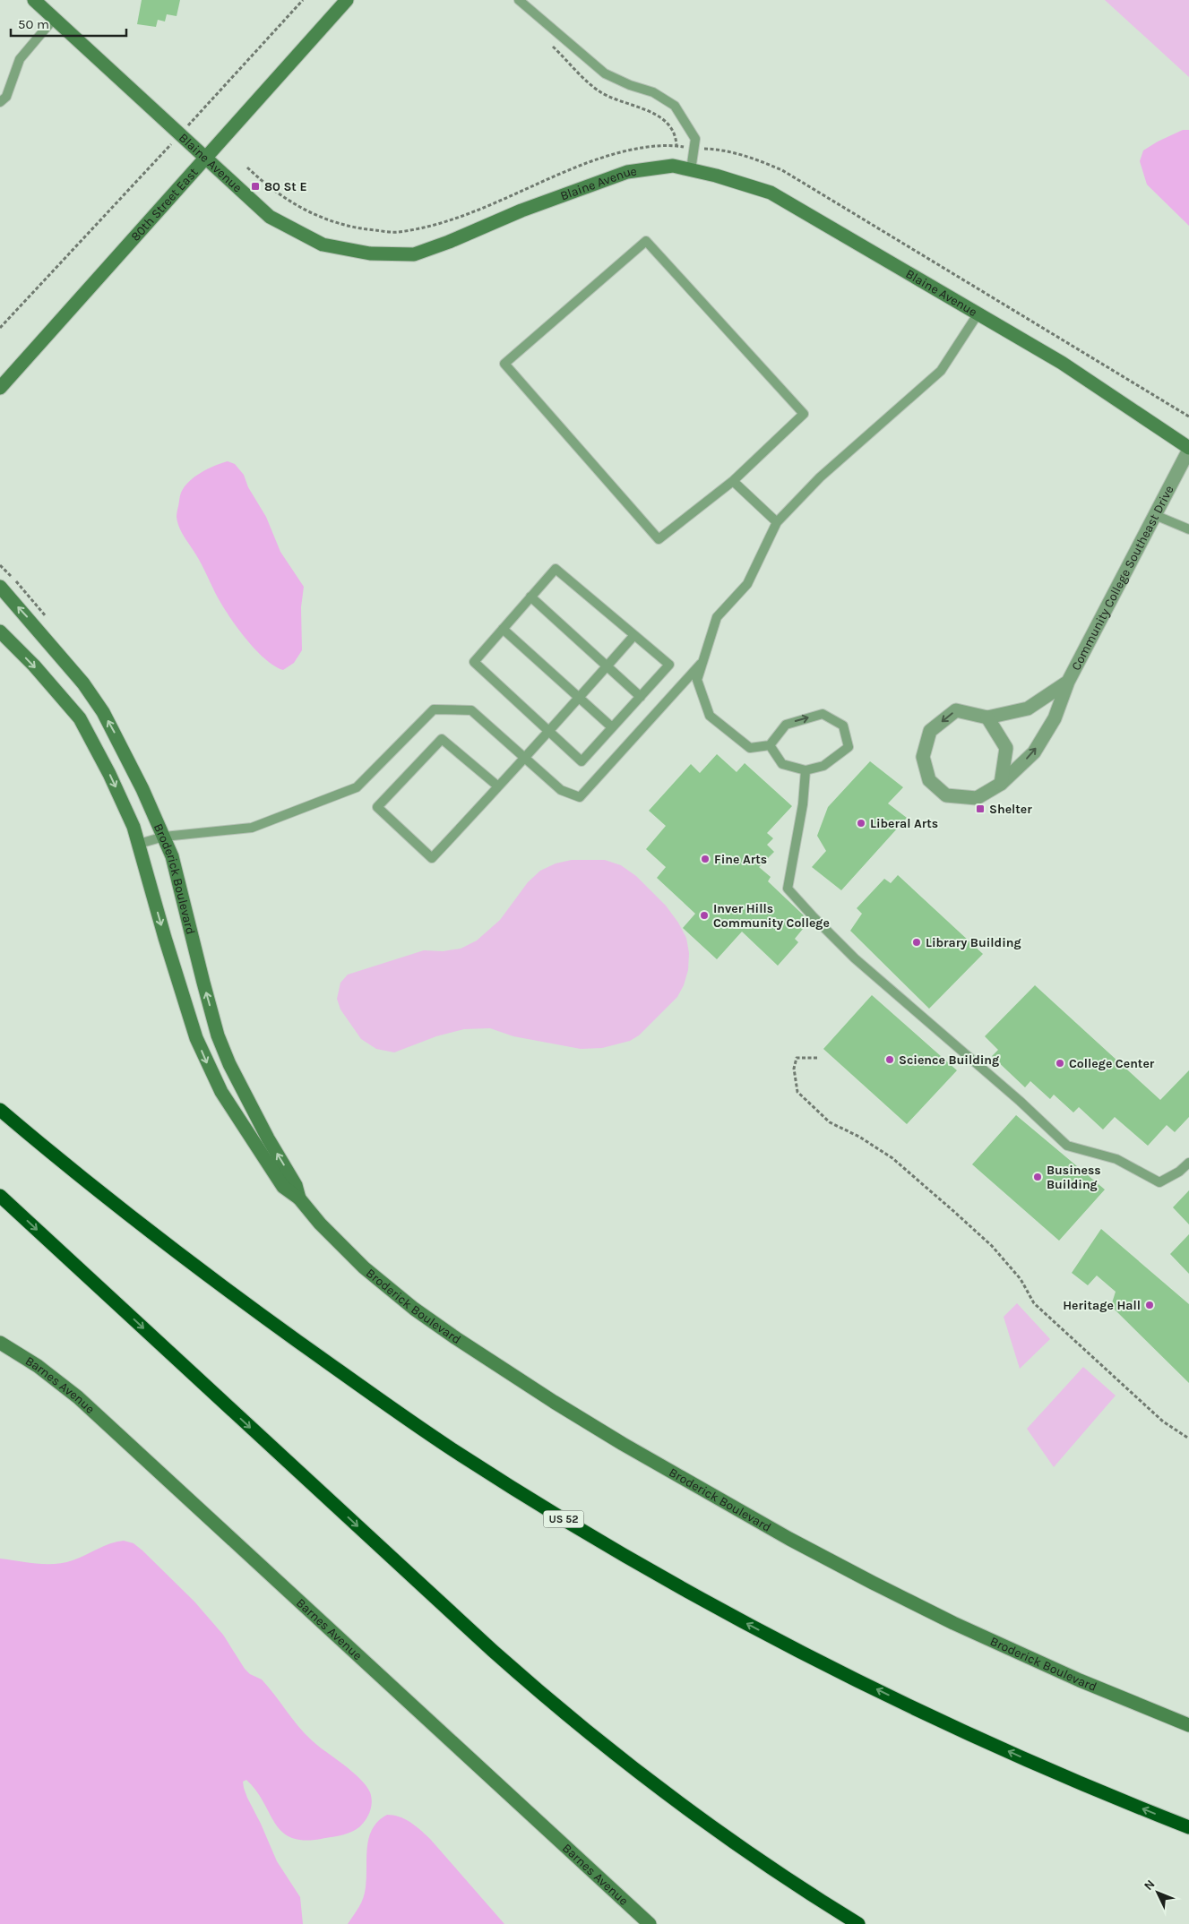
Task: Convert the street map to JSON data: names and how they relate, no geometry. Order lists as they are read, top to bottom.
{
  "streets": {
    "highway": ["US 52"],
    "street": [
      "Blaine Avenue",
      "80th Street East",
      "Community College Southeast Drive",
      "Broderick Boulevard",
      "Barnes Avenue"
    ]
  },
  "crossings": [
    ["Blaine Avenue", "80th Street East"],
    ["Blaine Avenue", "Community College Southeast Drive"]
  ],
  "places": {
    "transit": ["80 St E", "Shelter"],
    "other": [
      "Liberal Arts",
      "Fine Arts",
      "Inver Hills Community College",
      "Library Building",
      "Science Building",
      "College Center",
      "Business Building",
      "Heritage Hall"
    ]
  },
  "scale_bar": "50 m",
  "north": "top left"
}
